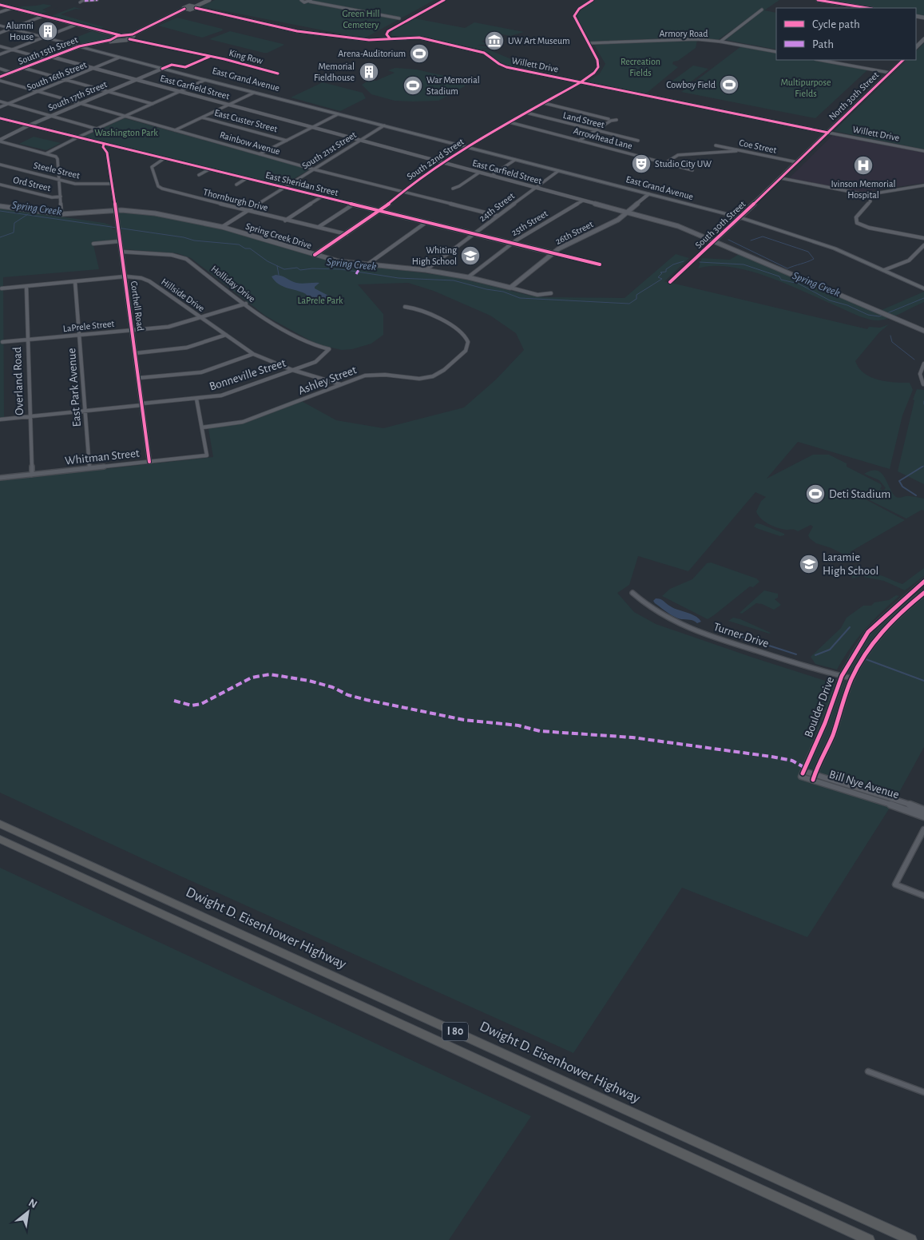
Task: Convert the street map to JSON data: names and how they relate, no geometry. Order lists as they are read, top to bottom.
{
  "streets": {
    "highway": ["Dwight D. Eisenhower Highway", "I 80"],
    "main road": [
      "South 15th Street",
      "East Grand Avenue",
      "North 30th Street",
      "South 30th Street"
    ],
    "street": [
      "Armory Road",
      "King Row",
      "Willett Drive",
      "South 16th Street",
      "East Garfield Street",
      "South 17th Street",
      "Land Street",
      "East Custer Street",
      "Arrowhead Lane",
      "Rainbow Avenue",
      "Coe Street",
      "South 21st Street",
      "South 22nd Street",
      "Steele Street",
      "Ord Street",
      "East Sheridan Street",
      "Thornburgh Drive",
      "24th Street",
      "25th Street",
      "26th Street",
      "Spring Creek Drive",
      "Holliday Drive",
      "Hillside Drive",
      "Corthell Road",
      "LaPrele Street",
      "Bonneville Street",
      "Ashley Street",
      "Overland Road",
      "East Park Avenue",
      "Whitman Street",
      "Turner Drive",
      "Boulder Drive",
      "Bill Nye Avenue"
    ]
  },
  "crossings": [
    ["Armory Road", "South 22nd Street"],
    ["South 15th Street", "King Row"],
    ["South 15th Street", "East Grand Avenue"],
    ["South 15th Street", "East Garfield Street"],
    ["Willett Drive", "North 30th Street"],
    ["Willett Drive", "South 22nd Street"],
    ["South 16th Street", "East Grand Avenue"],
    ["South 16th Street", "East Garfield Street"],
    ["South 16th Street", "Rainbow Avenue"],
    ["East Grand Avenue", "South 17th Street"],
    ["East Grand Avenue", "South 21st Street"],
    ["East Grand Avenue", "South 22nd Street"],
    ["East Grand Avenue", "24th Street"],
    ["East Grand Avenue", "South 30th Street"],
    ["East Grand Avenue", "26th Street"],
    ["East Garfield Street", "South 17th Street"],
    ["East Garfield Street", "South 21st Street"],
    ["East Garfield Street", "South 22nd Street"],
    ["East Garfield Street", "24th Street"],
    ["East Garfield Street", "25th Street"],
    ["East Garfield Street", "South 30th Street"],
    ["East Garfield Street", "26th Street"],
    ["South 17th Street", "Rainbow Avenue"],
    ["South 17th Street", "East Sheridan Street"],
    ["North 30th Street", "Coe Street"],
    ["North 30th Street", "South 30th Street"],
    ["Land Street", "South 22nd Street"],
    ["Arrowhead Lane", "South 22nd Street"],
    ["Rainbow Avenue", "South 21st Street"],
    ["Rainbow Avenue", "South 22nd Street"],
    ["Rainbow Avenue", "24th Street"],
    ["South 21st Street", "East Sheridan Street"],
    ["South 21st Street", "Thornburgh Drive"],
    ["South 21st Street", "Spring Creek Drive"],
    ["South 22nd Street", "East Sheridan Street"],
    ["South 22nd Street", "Thornburgh Drive"],
    ["South 22nd Street", "Spring Creek Drive"],
    ["Steele Street", "Corthell Road"],
    ["East Sheridan Street", "Thornburgh Drive"],
    ["East Sheridan Street", "24th Street"],
    ["East Sheridan Street", "25th Street"],
    ["East Sheridan Street", "26th Street"],
    ["East Sheridan Street", "Corthell Road"],
    ["24th Street", "Spring Creek Drive"],
    ["25th Street", "Spring Creek Drive"],
    ["26th Street", "Spring Creek Drive"],
    ["Spring Creek Drive", "Corthell Road"],
    ["Holliday Drive", "Corthell Road"],
    ["Holliday Drive", "LaPrele Street"],
    ["Holliday Drive", "Bonneville Street"],
    ["Hillside Drive", "Corthell Road"],
    ["Hillside Drive", "LaPrele Street"],
    ["Hillside Drive", "Bonneville Street"],
    ["Hillside Drive", "Ashley Street"],
    ["Hillside Drive", "Overland Road"],
    ["Hillside Drive", "East Park Avenue"],
    ["Corthell Road", "LaPrele Street"],
    ["Corthell Road", "Bonneville Street"],
    ["Corthell Road", "Whitman Street"],
    ["LaPrele Street", "Overland Road"],
    ["LaPrele Street", "East Park Avenue"],
    ["Bonneville Street", "Overland Road"],
    ["Bonneville Street", "East Park Avenue"],
    ["Ashley Street", "Whitman Street"],
    ["Overland Road", "Whitman Street"],
    ["East Park Avenue", "Whitman Street"],
    ["Turner Drive", "Boulder Drive"],
    ["Boulder Drive", "Bill Nye Avenue"]
  ],
  "water": ["Spring Creek"],
  "parks": [
    "Green Hill Cemetery",
    "Recreation Fields",
    "Multipurpose Fields",
    "Washington Park",
    "LaPrele Park"
  ],
  "places": {
    "building": ["Alumni House", "Memorial Fieldhouse"],
    "museum": ["UW Art Museum"],
    "sports": [
      "Arena-Auditorium",
      "Cowboy Field",
      "War Memorial Stadium",
      "Deti Stadium"
    ],
    "theatre": ["Studio City UW"],
    "hospital": ["Ivinson Memorial Hospital"],
    "school or university": ["Whiting High School", "Laramie High School"]
  },
  "legend": ["Cycle path", "Path"],
  "north": "top right"
}
